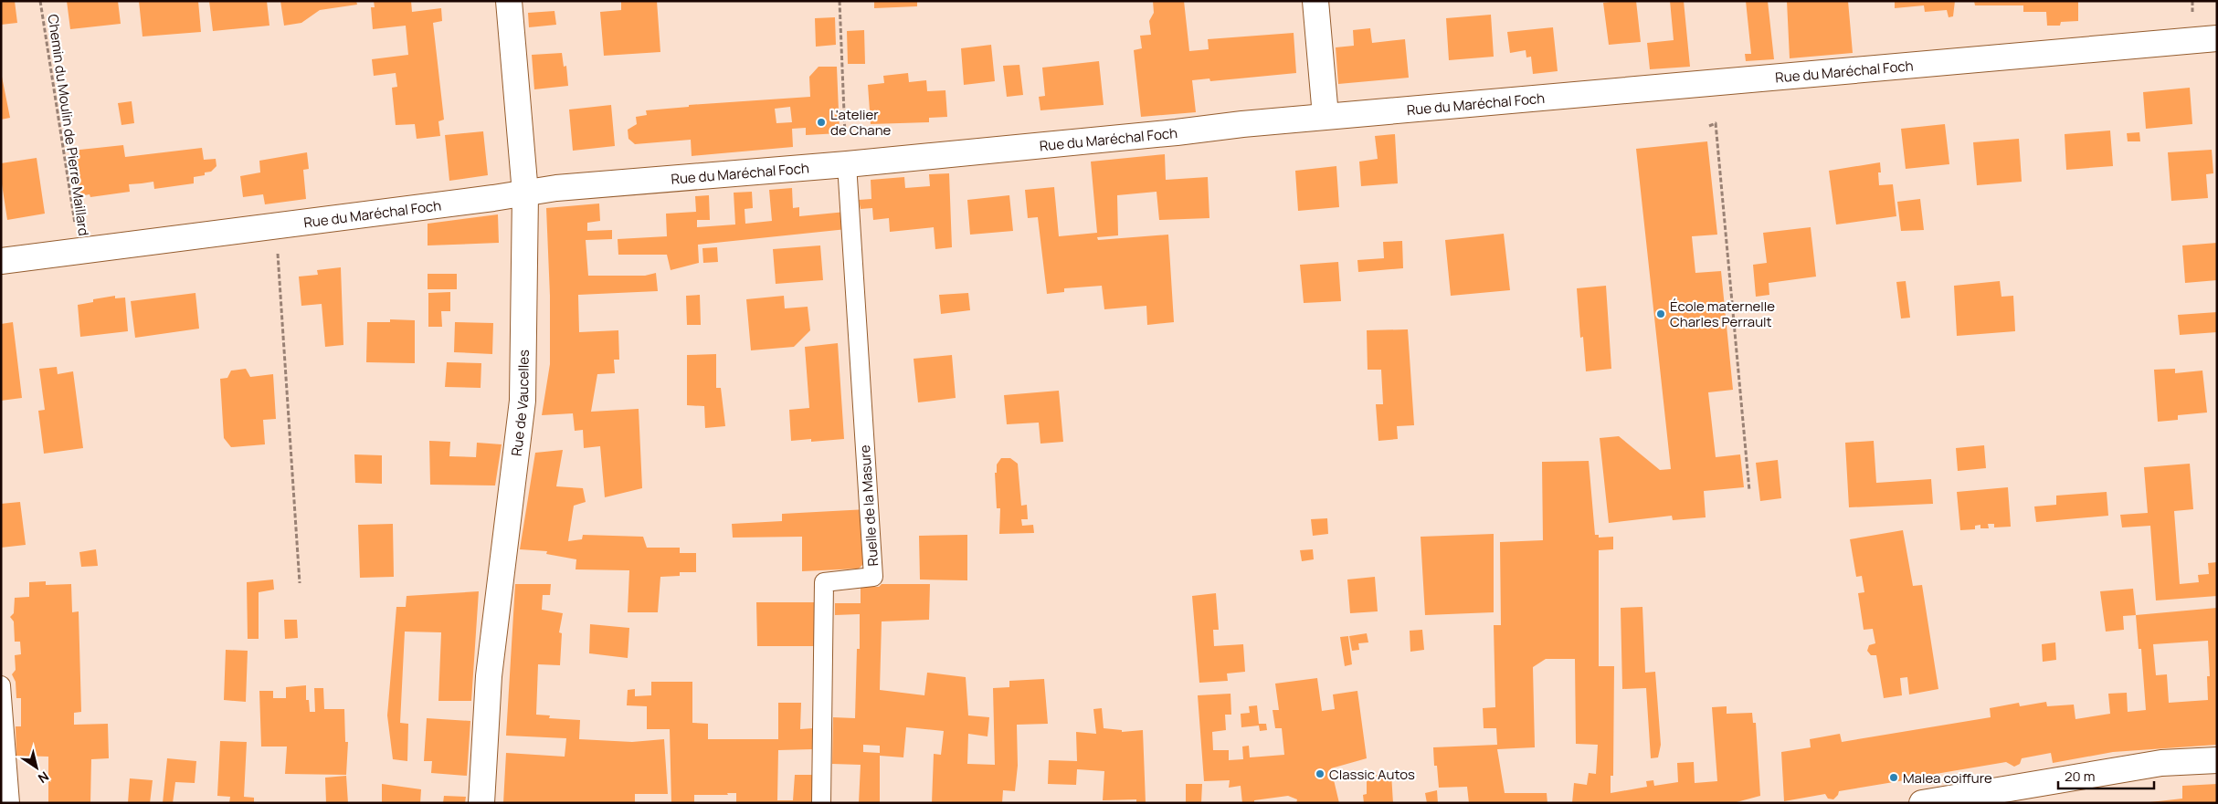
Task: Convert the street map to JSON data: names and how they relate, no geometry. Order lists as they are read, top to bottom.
{
  "streets": {
    "street": ["Rue du Maréchal Foch", "Rue de Vaucelles"],
    "lane": ["Ruelle de la Masure"],
    "path": ["Chemin du Moulin de Pierre Maillard"]
  },
  "crossings": [
    ["Rue du Maréchal Foch", "Chemin du Moulin de Pierre Maillard"],
    ["Rue du Maréchal Foch", "Rue de Vaucelles"],
    ["Rue du Maréchal Foch", "Ruelle de la Masure"]
  ],
  "places": [
    "L'atelier de Chane",
    "École maternelle Charles Perrault",
    "Classic Autos",
    "Malea coiffure"
  ],
  "scale_bar": "20 m",
  "north": "bottom right"
}
